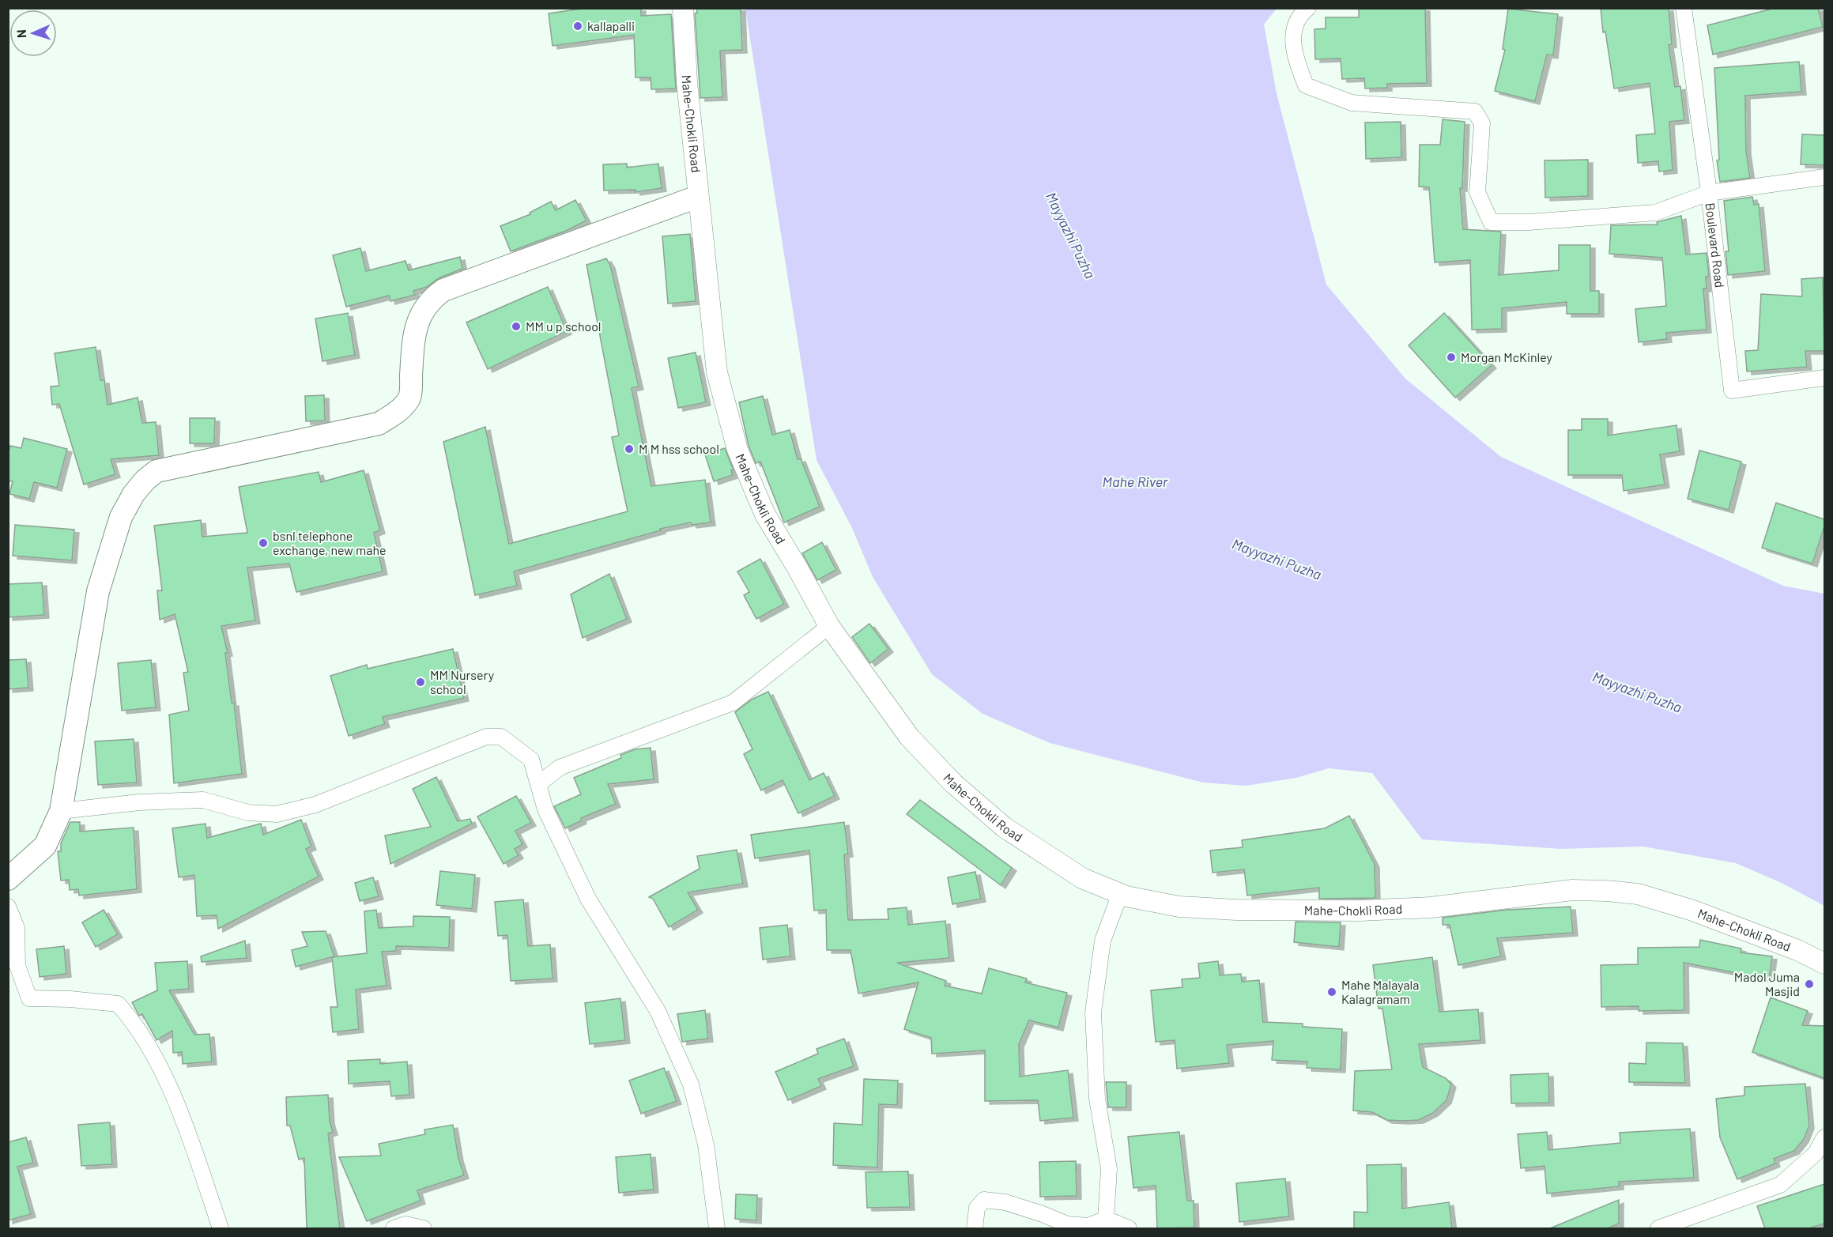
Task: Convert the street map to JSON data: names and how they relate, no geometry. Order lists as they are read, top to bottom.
{
  "streets": {
    "street": ["Mahe-Chokli Road", "Boulevard Road"]
  },
  "water": ["Mayyazhi Puzha", "Mahe River"],
  "places": [
    "kallapalli",
    "MM u p school",
    "Morgan McKinley",
    "M M hss school",
    "bsnl telephone exchange, new mahe",
    "MM Nursery school",
    "Madol Juma Masjid",
    "Mahe Malayala Kalagramam"
  ],
  "north": "left"
}
